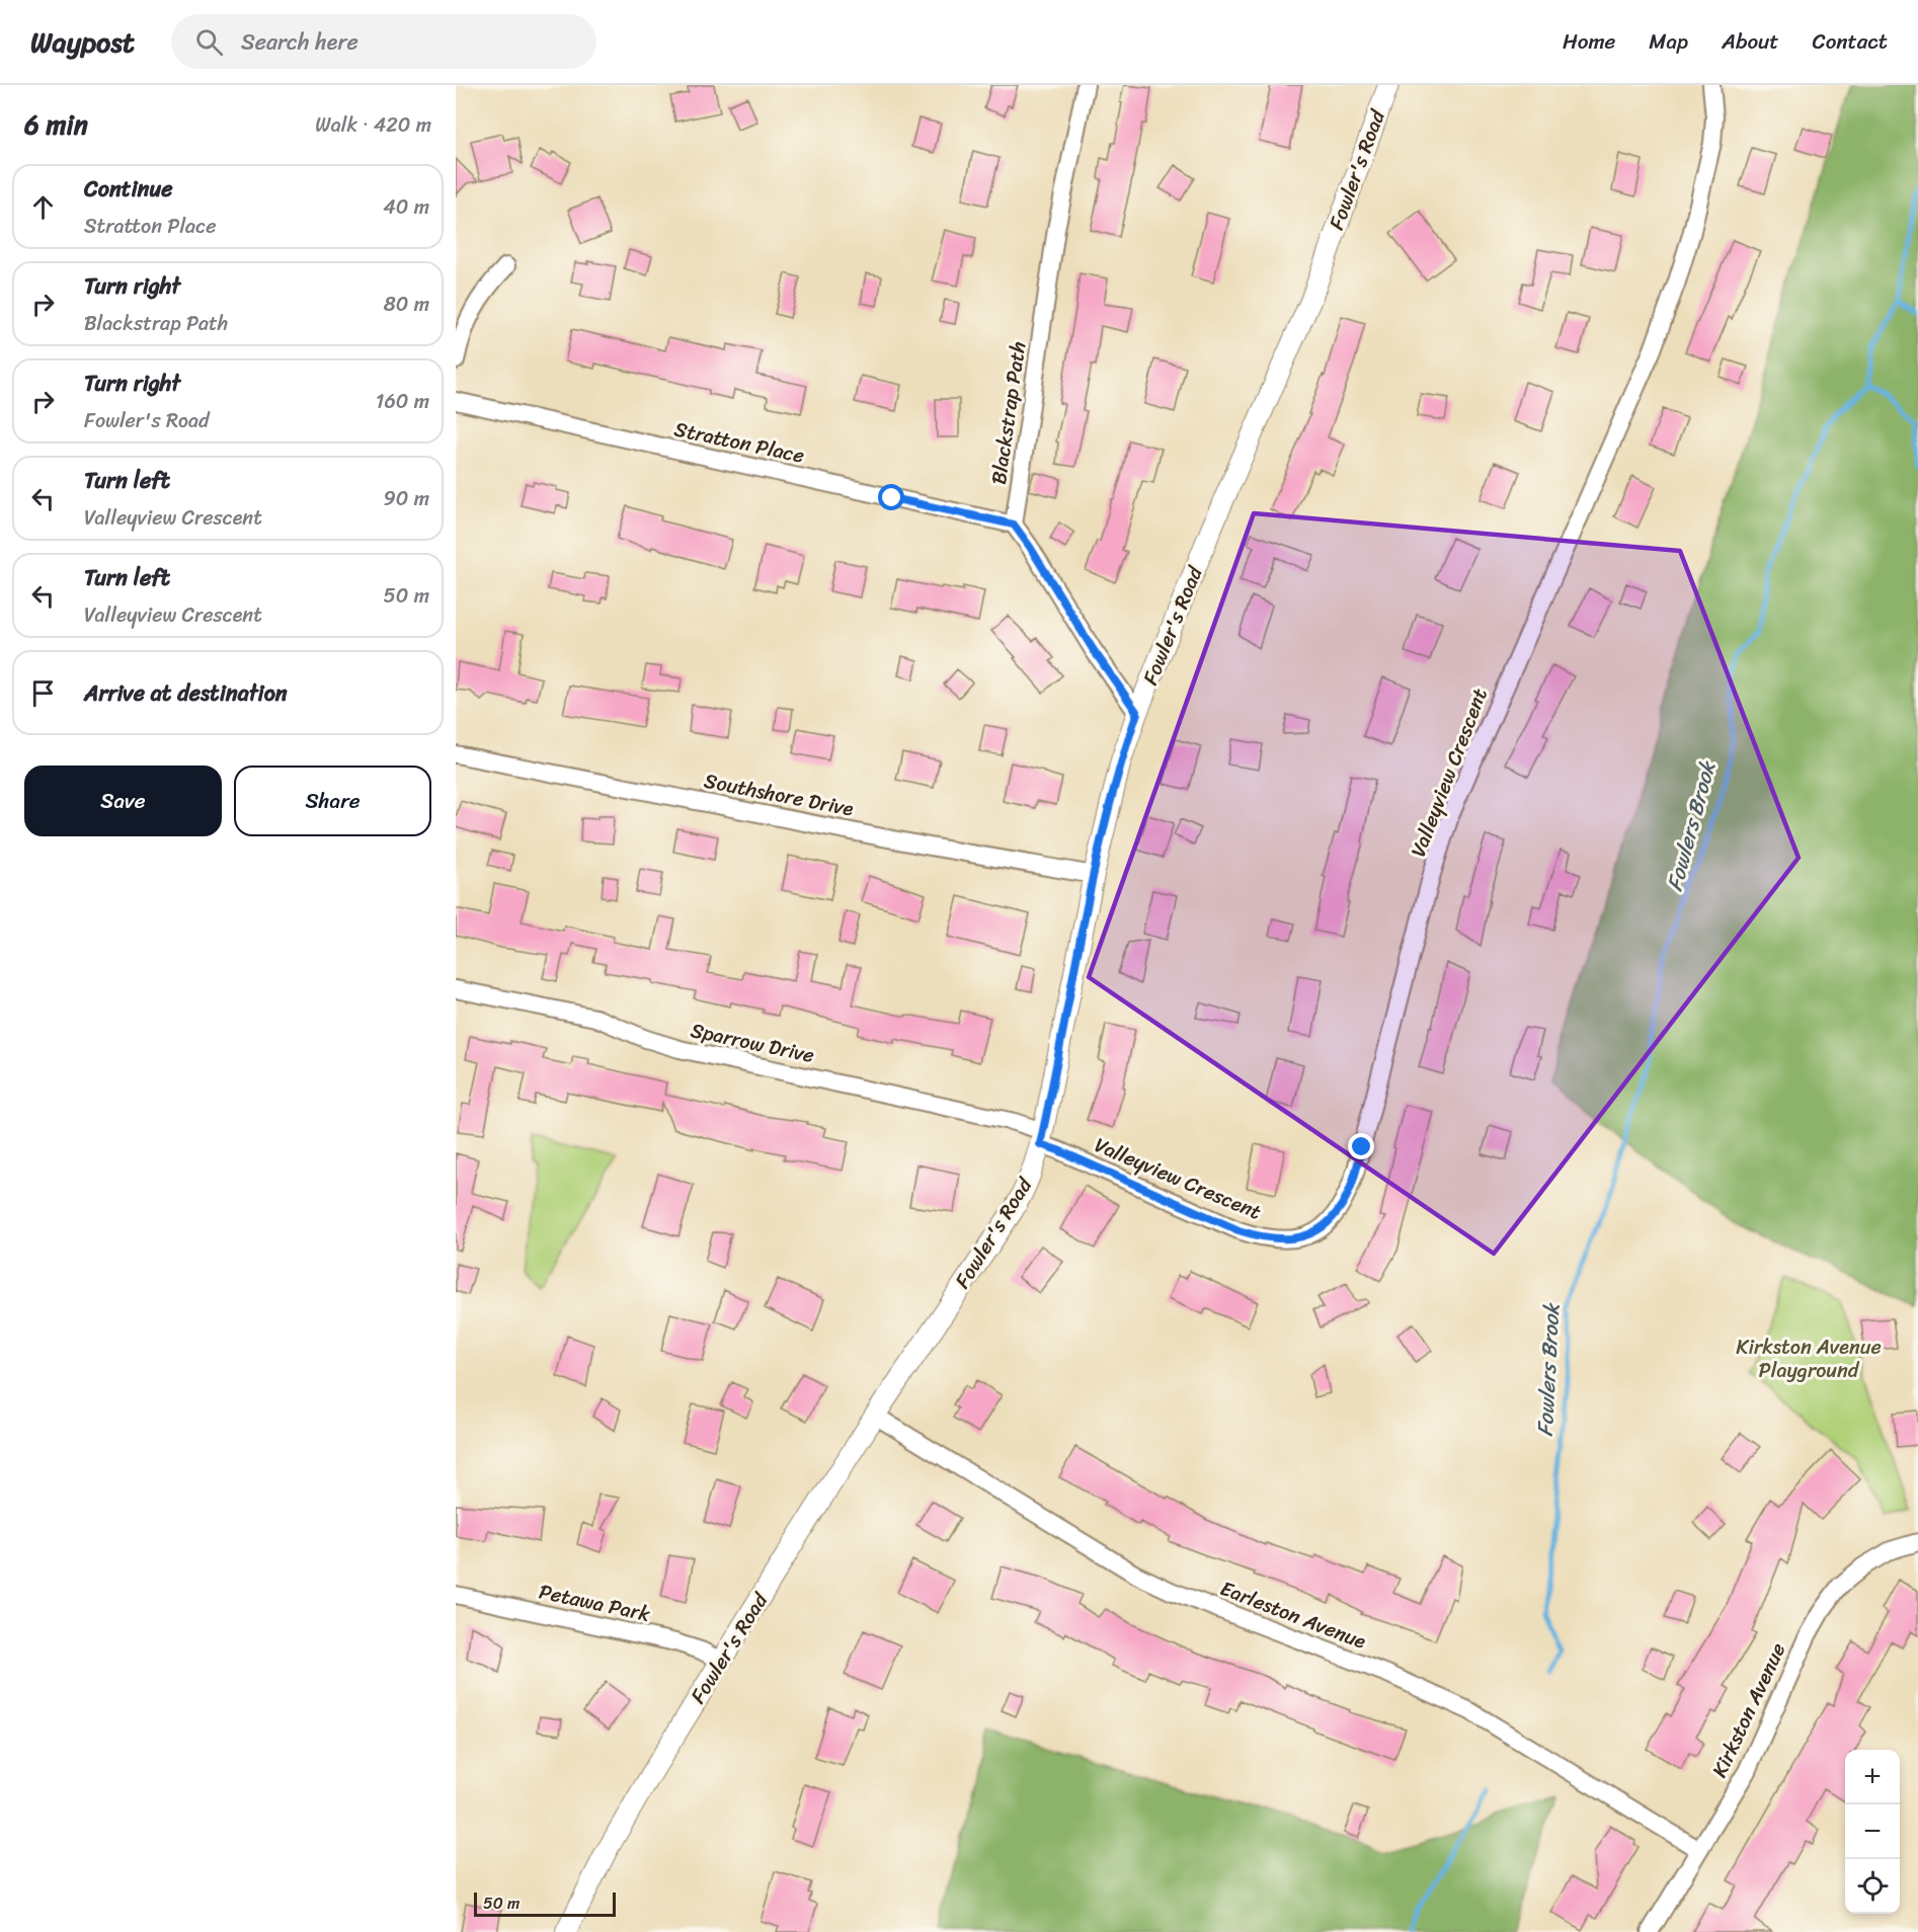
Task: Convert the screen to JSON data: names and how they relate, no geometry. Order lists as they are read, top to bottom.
{
  "streets": {
    "street": [
      "Fowler's Road",
      "Blackstrap Path",
      "Stratton Place",
      "Valleyview Crescent",
      "Southshore Drive",
      "Sparrow Drive",
      "Petawa Park",
      "Earleston Avenue",
      "Kirkston Avenue"
    ]
  },
  "crossings": [
    ["Fowler's Road", "Valleyview Crescent"],
    ["Fowler's Road", "Southshore Drive"],
    ["Fowler's Road", "Sparrow Drive"],
    ["Fowler's Road", "Petawa Park"],
    ["Fowler's Road", "Earleston Avenue"],
    ["Blackstrap Path", "Stratton Place"],
    ["Valleyview Crescent", "Sparrow Drive"],
    ["Earleston Avenue", "Kirkston Avenue"]
  ],
  "water": ["Fowlers Brook"],
  "parks": ["Kirkston Avenue Playground"],
  "scale_bar": "50 m",
  "page": {
    "header": "Waypost",
    "search": "Search here",
    "nav": [
      "Home",
      "Map",
      "About",
      "Contact"
    ],
    "heading": ["6 min", "Walk · 420 m"],
    "list": [
      ["Continue", "Stratton Place", "40 m"],
      ["Turn right", "Blackstrap Path", "80 m"],
      ["Turn right", "Fowler's Road", "160 m"],
      ["Turn left", "Valleyview Crescent", "90 m"],
      ["Turn left", "Valleyview Crescent", "50 m"],
      "Arrive at destination"
    ],
    "buttons": ["Save", "Share"],
    "map_buttons": ["+", "−"],
    "scale": "50 m"
  }
}
